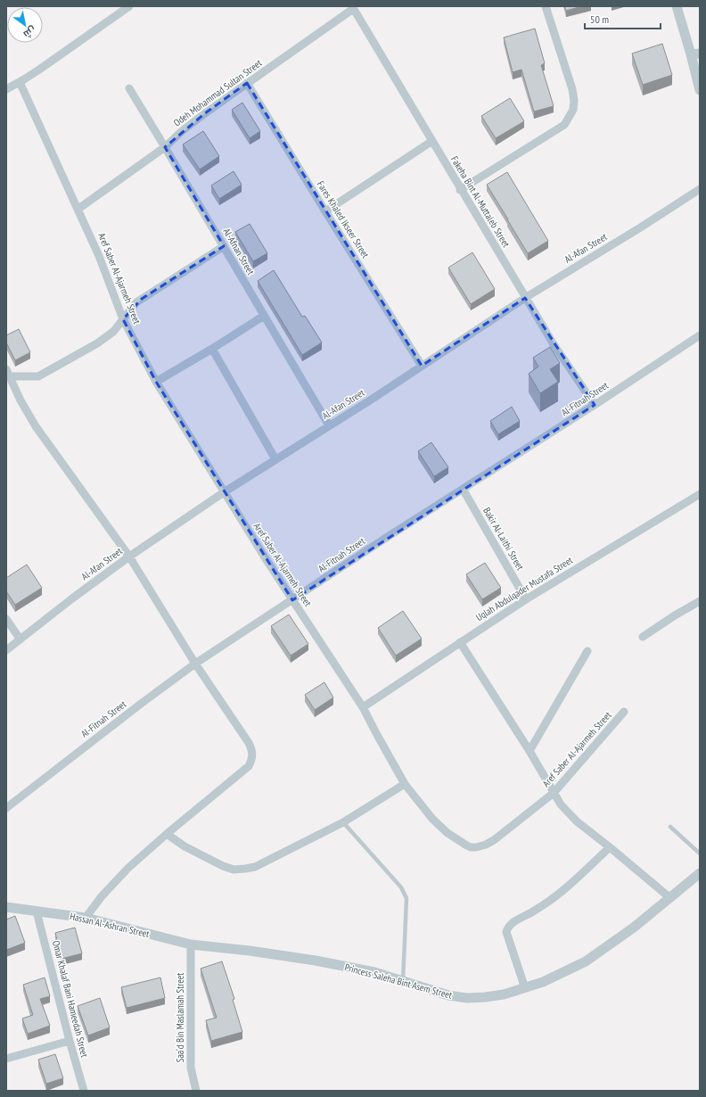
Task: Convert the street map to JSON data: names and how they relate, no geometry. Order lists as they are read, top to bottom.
{
  "streets": {
    "street": [
      "Odeh Mohammad Sultan Street",
      "Fakeha Bint Al-Muttaleb Street",
      "Fares Khaled Ikseer Street",
      "Al-Afan Street",
      "Al-Afnan Street",
      "Aref Saber Al-Ajarmeh Street",
      "Al-Fitnah Street",
      "Bakir Al-Laithi Street",
      "Uqlah Abdulqader Mustafa Street",
      "Hassan Al-Ashran Street",
      "Princess Saleha Bint Asem Street",
      "Omar Khalaf Bani Hameedah Street",
      "Saa‘d Bin Maslamah Street"
    ]
  },
  "crossings": [
    ["Odeh Mohammad Sultan Street", "Fakeha Bint Al-Muttaleb Street"],
    ["Odeh Mohammad Sultan Street", "Fares Khaled Ikseer Street"],
    ["Odeh Mohammad Sultan Street", "Al-Afnan Street"],
    ["Odeh Mohammad Sultan Street", "Aref Saber Al-Ajarmeh Street"],
    ["Fakeha Bint Al-Muttaleb Street", "Al-Afan Street"],
    ["Fakeha Bint Al-Muttaleb Street", "Al-Fitnah Street"],
    ["Fares Khaled Ikseer Street", "Al-Afan Street"],
    ["Al-Afan Street", "Al-Afnan Street"],
    ["Al-Afan Street", "Aref Saber Al-Ajarmeh Street"],
    ["Aref Saber Al-Ajarmeh Street", "Al-Fitnah Street"],
    ["Aref Saber Al-Ajarmeh Street", "Uqlah Abdulqader Mustafa Street"],
    ["Al-Fitnah Street", "Bakir Al-Laithi Street"],
    ["Bakir Al-Laithi Street", "Uqlah Abdulqader Mustafa Street"],
    ["Hassan Al-Ashran Street", "Princess Saleha Bint Asem Street"],
    ["Hassan Al-Ashran Street", "Omar Khalaf Bani Hameedah Street"],
    ["Hassan Al-Ashran Street", "Saa‘d Bin Maslamah Street"],
    ["Princess Saleha Bint Asem Street", "Saa‘d Bin Maslamah Street"]
  ],
  "scale_bar": "50 m",
  "north": "bottom right"
}
